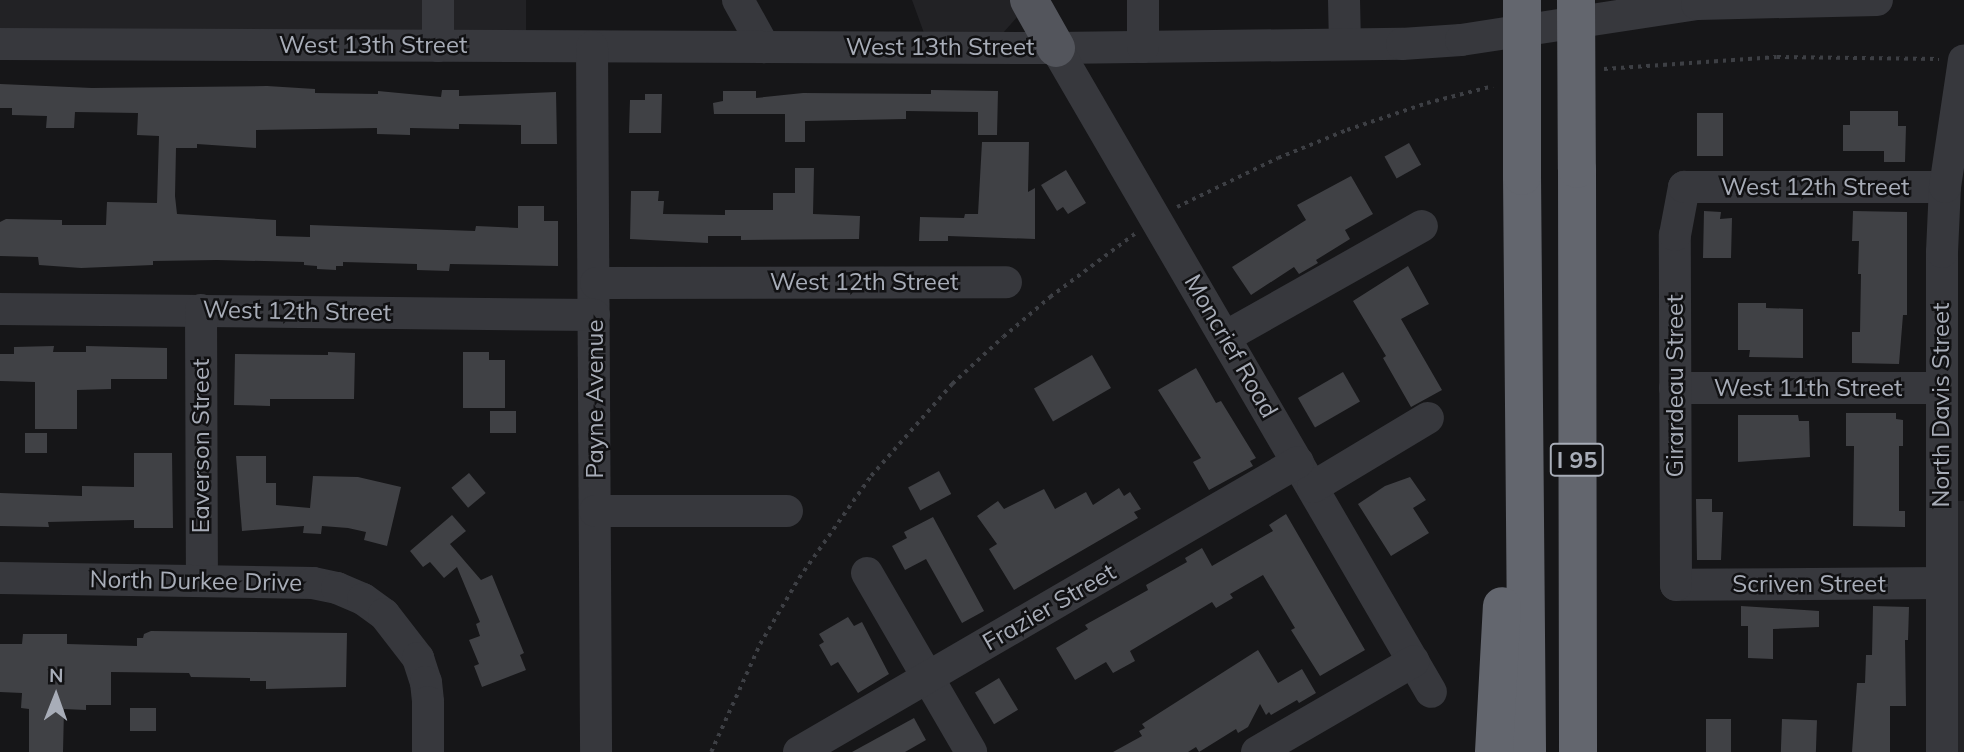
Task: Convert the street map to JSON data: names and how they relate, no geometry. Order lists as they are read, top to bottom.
{
  "streets": {
    "highway": ["I 95"],
    "main road": ["Moncrief Road"],
    "street": [
      "West 13th Street",
      "West 12th Street",
      "Girardeau Street",
      "West 11th Street",
      "Payne Avenue",
      "North Davis Street",
      "Eaverson Street",
      "North Durkee Drive",
      "Scriven Street",
      "Frazier Street"
    ]
  },
  "crossings": [
    ["West 13th Street", "Moncrief Road"],
    ["West 13th Street", "Payne Avenue"],
    ["West 12th Street", "Girardeau Street"],
    ["West 12th Street", "Payne Avenue"],
    ["West 12th Street", "North Davis Street"],
    ["West 12th Street", "Eaverson Street"],
    ["Moncrief Road", "Frazier Street"],
    ["Girardeau Street", "West 11th Street"],
    ["Girardeau Street", "Scriven Street"],
    ["West 11th Street", "North Davis Street"],
    ["North Davis Street", "Scriven Street"],
    ["Eaverson Street", "North Durkee Drive"]
  ],
  "north": "top"
}
